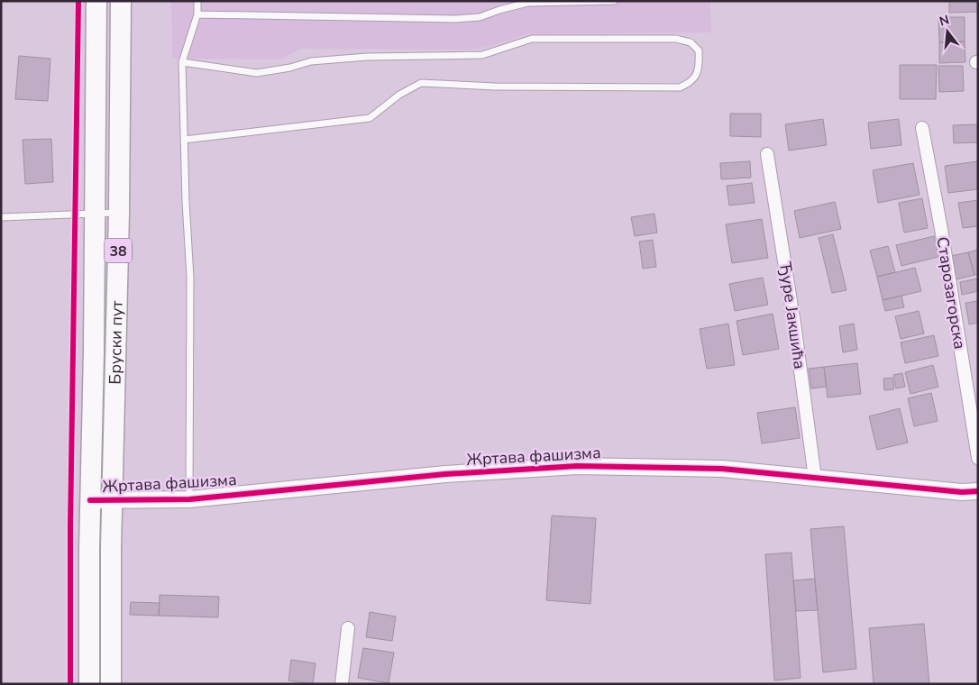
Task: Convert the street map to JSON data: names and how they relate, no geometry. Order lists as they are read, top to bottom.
{
  "streets": {
    "main road": ["38", "Бруски пут"],
    "street": ["Старозагорска", "Ђуре Јакшића", "Жртава фашизма"]
  },
  "crossings": [
    ["Ђуре Јакшића", "Жртава фашизма"],
    ["Бруски пут", "Жртава фашизма"]
  ],
  "north": "top"
}
